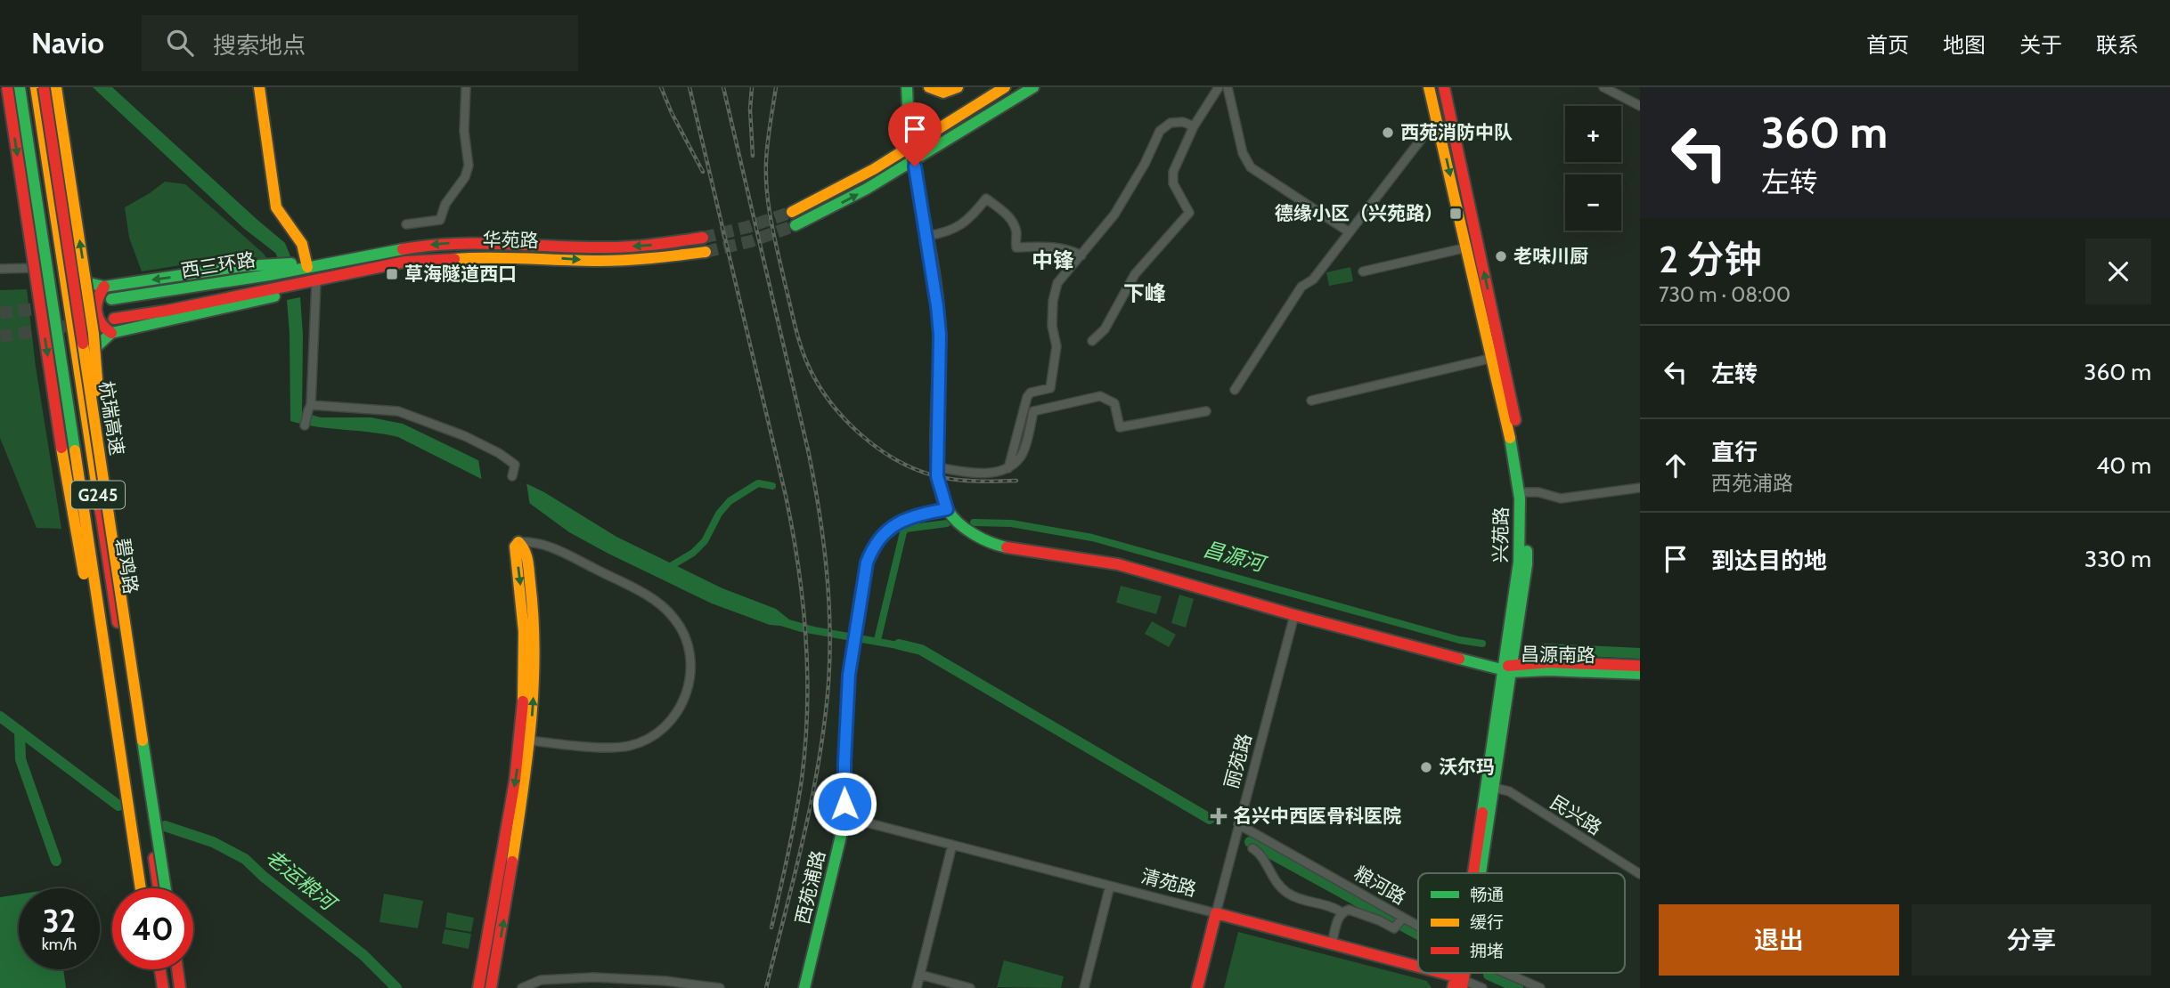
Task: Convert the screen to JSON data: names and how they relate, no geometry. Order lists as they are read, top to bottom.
{
  "streets": {
    "main road": [
      "华苑路",
      "西三环路",
      "杭瑞高速",
      "G245",
      "兴苑路",
      "碧鸡路",
      "昌源南路",
      "丽苑路",
      "清苑路",
      "西苑浦路"
    ],
    "street": ["民兴路", "粮河路"]
  },
  "crossings": [
    ["华苑路", "西三环路"],
    ["兴苑路", "昌源南路"],
    ["兴苑路", "民兴路"],
    ["丽苑路", "清苑路"],
    ["丽苑路", "粮河路"],
    ["清苑路", "西苑浦路"]
  ],
  "districts": ["中锋", "下峰"],
  "water": ["昌源河", "老运粮河"],
  "places": {
    "other": ["西苑消防中队", "老味川厨", "沃尔玛"],
    "transit": ["德缘小区（兴苑路）", "草海隧道西口"],
    "health": ["名兴中西医骨科医院"]
  },
  "legend": ["畅通", "缓行", "拥堵"],
  "page": {
    "header": "Navio",
    "search": "搜索地点",
    "nav": [
      "首页",
      "地图",
      "关于",
      "联系"
    ],
    "turn": ["360 m", "左转"],
    "map_buttons": ["+", "−"],
    "heading": ["2 分钟", "730 m · 08:00"],
    "list": [
      {
        "name": "左转",
        "value": "360 m"
      },
      {
        "name": "直行",
        "note": "西苑浦路",
        "value": "40 m"
      },
      {
        "name": "到达目的地",
        "value": "330 m"
      }
    ],
    "speed": "32 km/h",
    "limit": "40",
    "buttons": ["退出", "分享"]
  }
}
